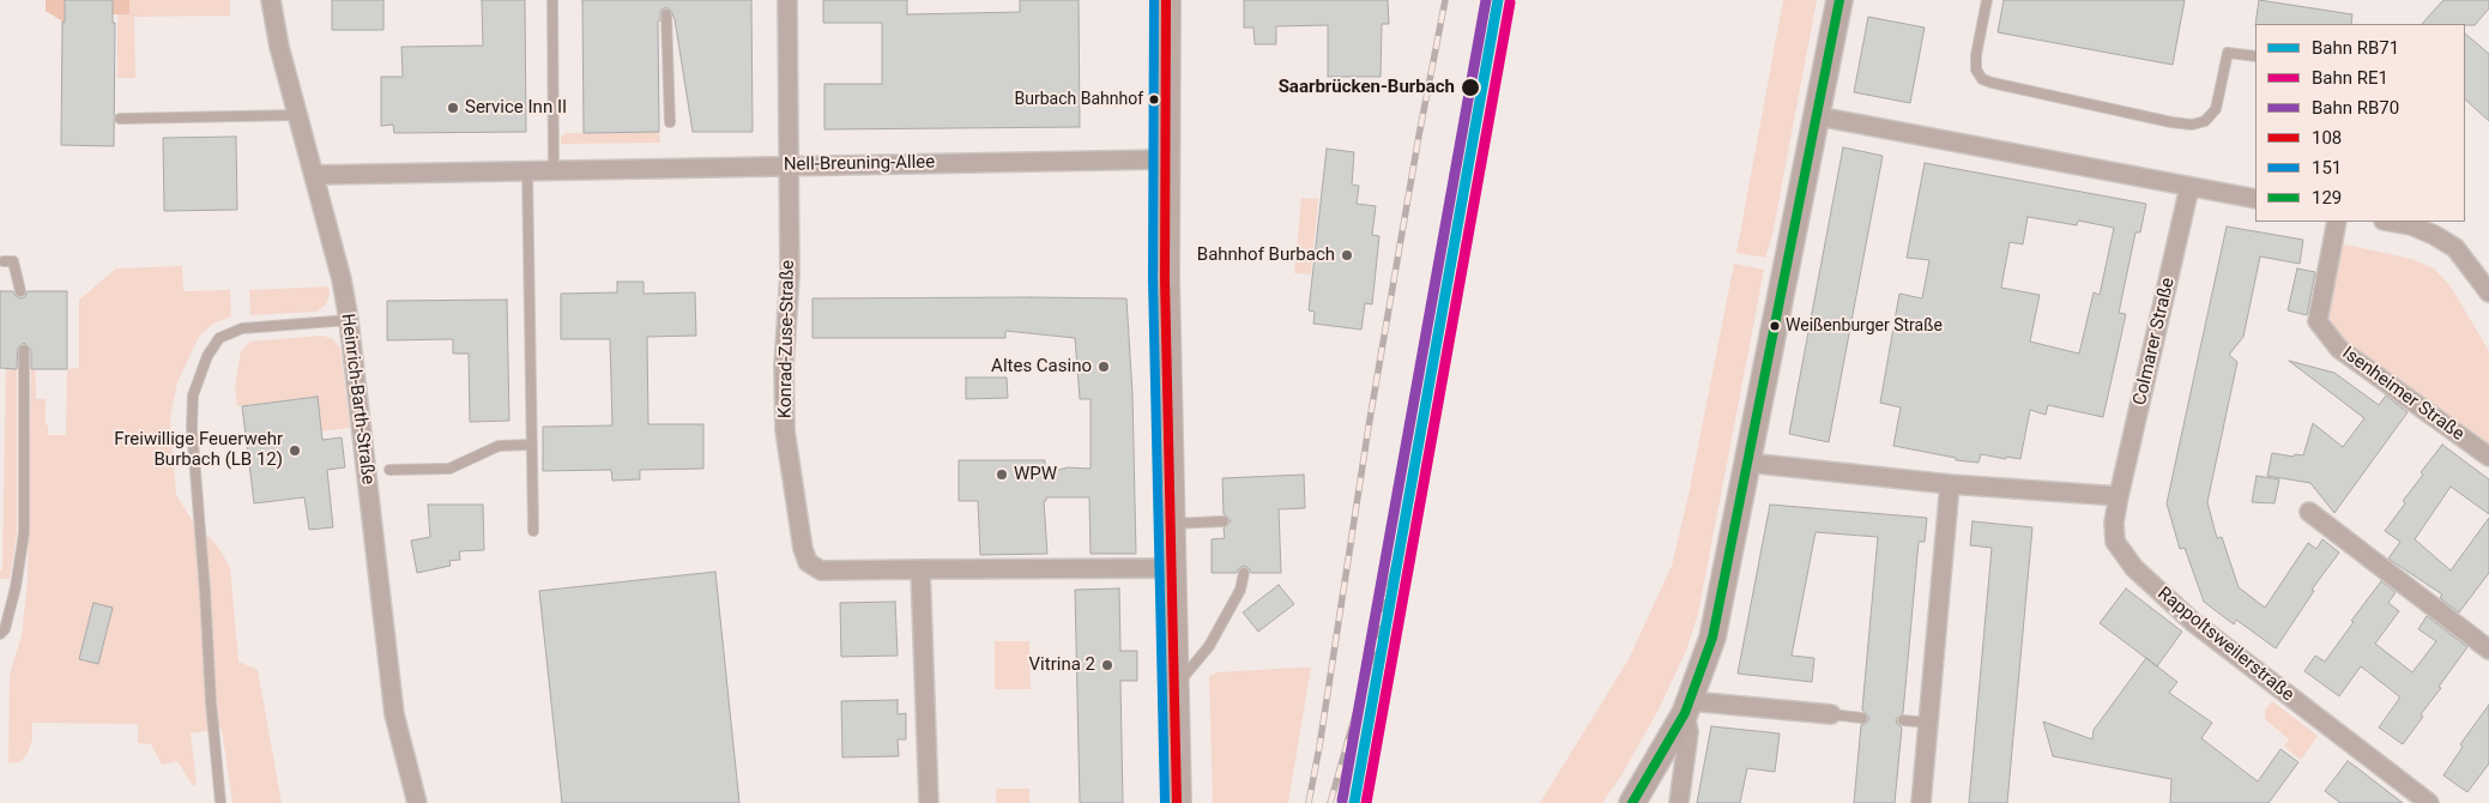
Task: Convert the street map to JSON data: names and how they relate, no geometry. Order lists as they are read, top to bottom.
{
  "streets": {
    "street": [
      "Nell-Breuning-Allee",
      "Konrad-Zuse-Straße",
      "Colmarer Straße",
      "Isenheimer Straße",
      "Heinrich-Barth-Straße",
      "Rappoltsweilerstraße"
    ]
  },
  "crossings": [
    ["Nell-Breuning-Allee", "Konrad-Zuse-Straße"],
    ["Nell-Breuning-Allee", "Heinrich-Barth-Straße"],
    ["Colmarer Straße", "Rappoltsweilerstraße"]
  ],
  "places": [
    "Saarbrücken-Burbach",
    "Burbach Bahnhof",
    "Service Inn II",
    "Bahnhof Burbach",
    "Weißenburger Straße",
    "Altes Casino",
    "Freiwillige Feuerwehr Burbach (LB 12)",
    "WPW",
    "Vitrina 2"
  ],
  "lines": [
    "rail line RB71",
    "rail line RB70",
    "transit line 108",
    "transit line 151",
    "transit line 129",
    "rail line RE1"
  ],
  "legend": [
    "Bahn RB71",
    "Bahn RE1",
    "Bahn RB70",
    "108",
    "151",
    "129"
  ]
}
